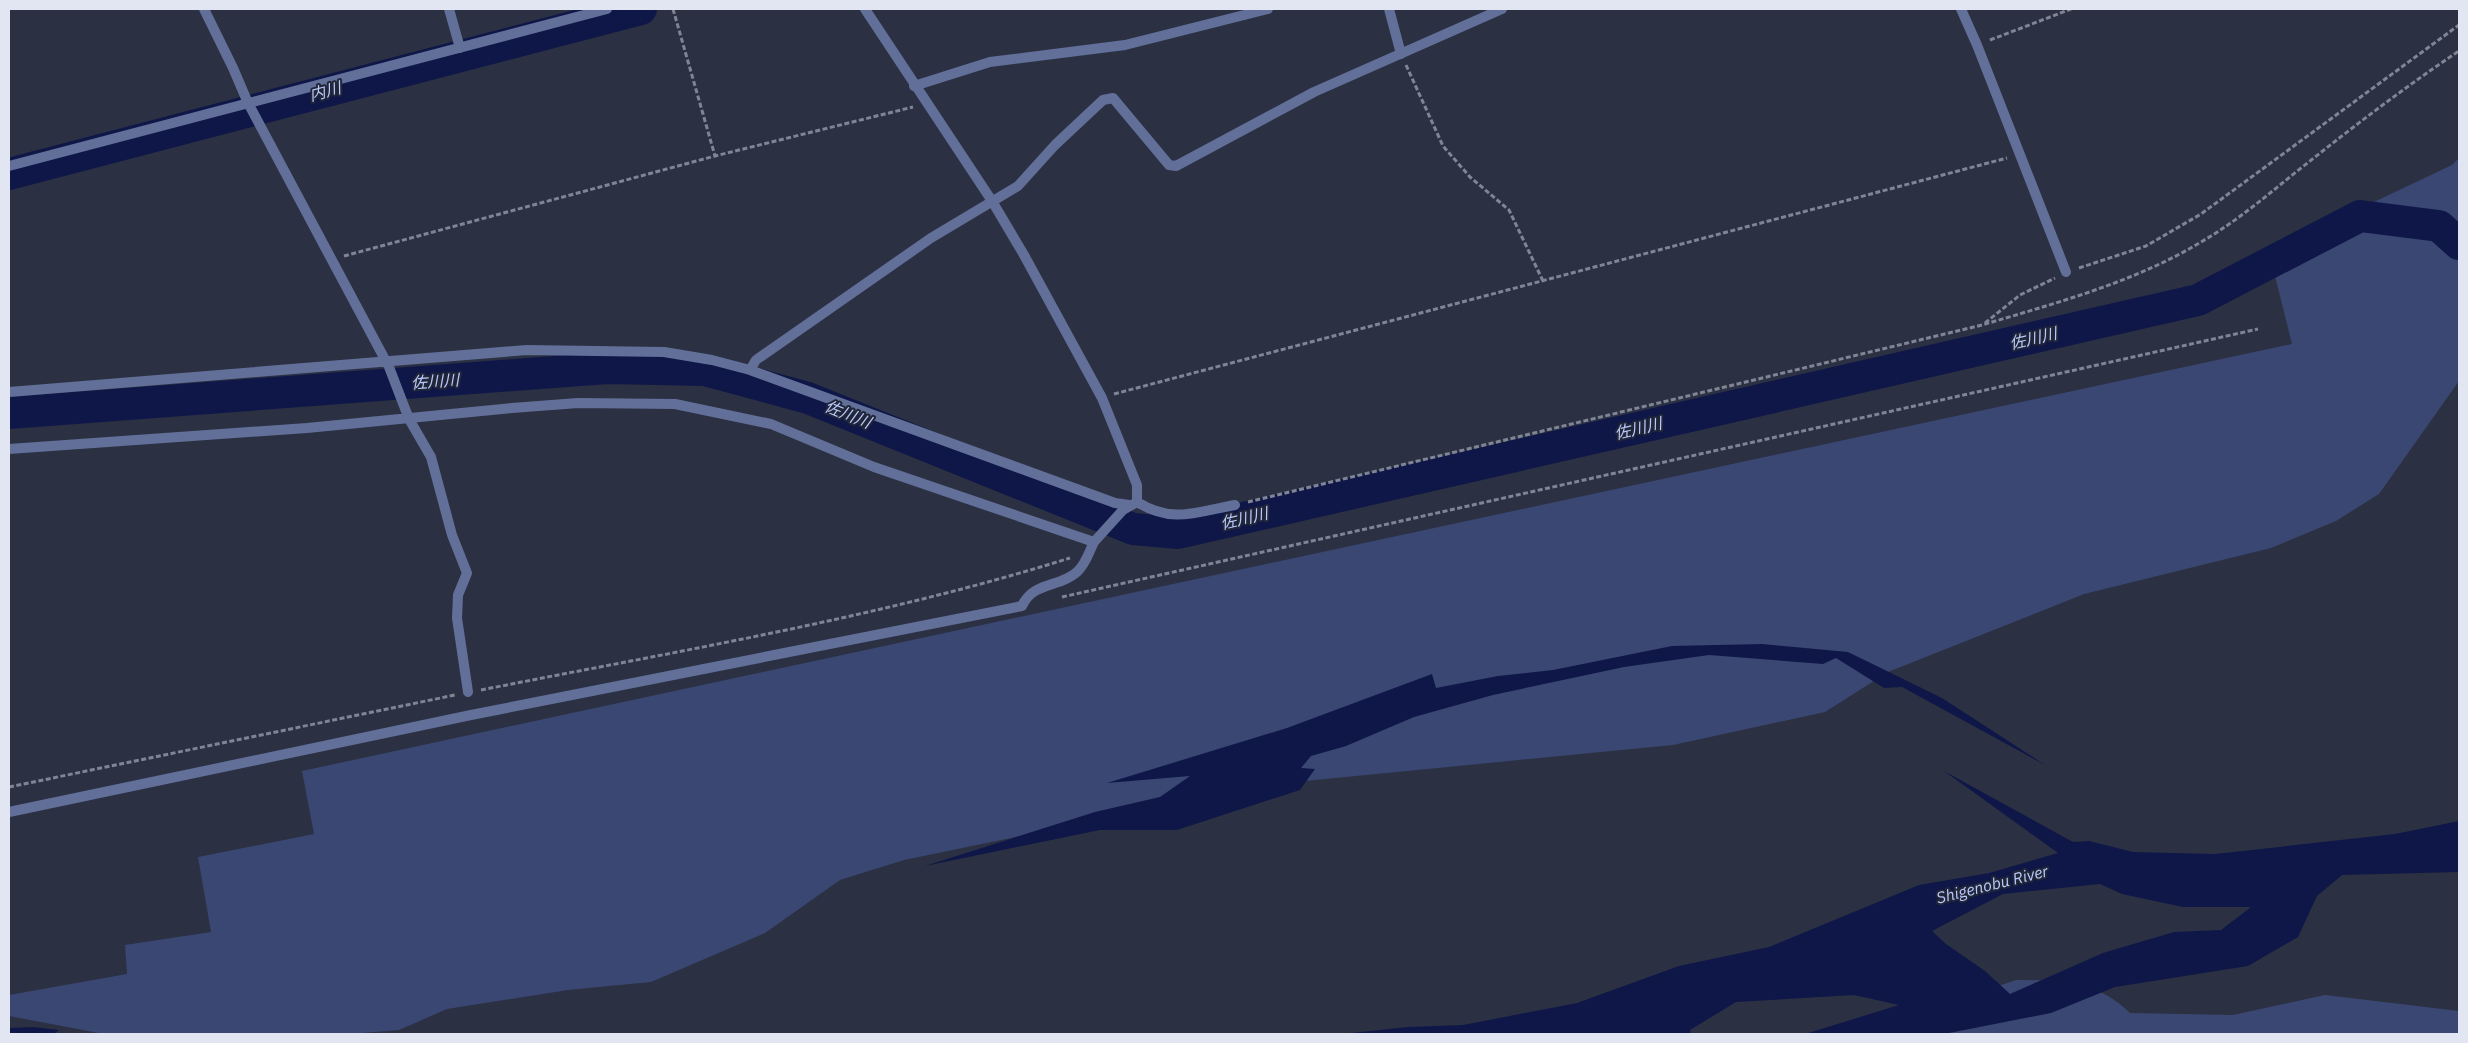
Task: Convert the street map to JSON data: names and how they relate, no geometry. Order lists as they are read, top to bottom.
{
  "water": ["内川", "佐川川", "Shigenobu River"]
}
